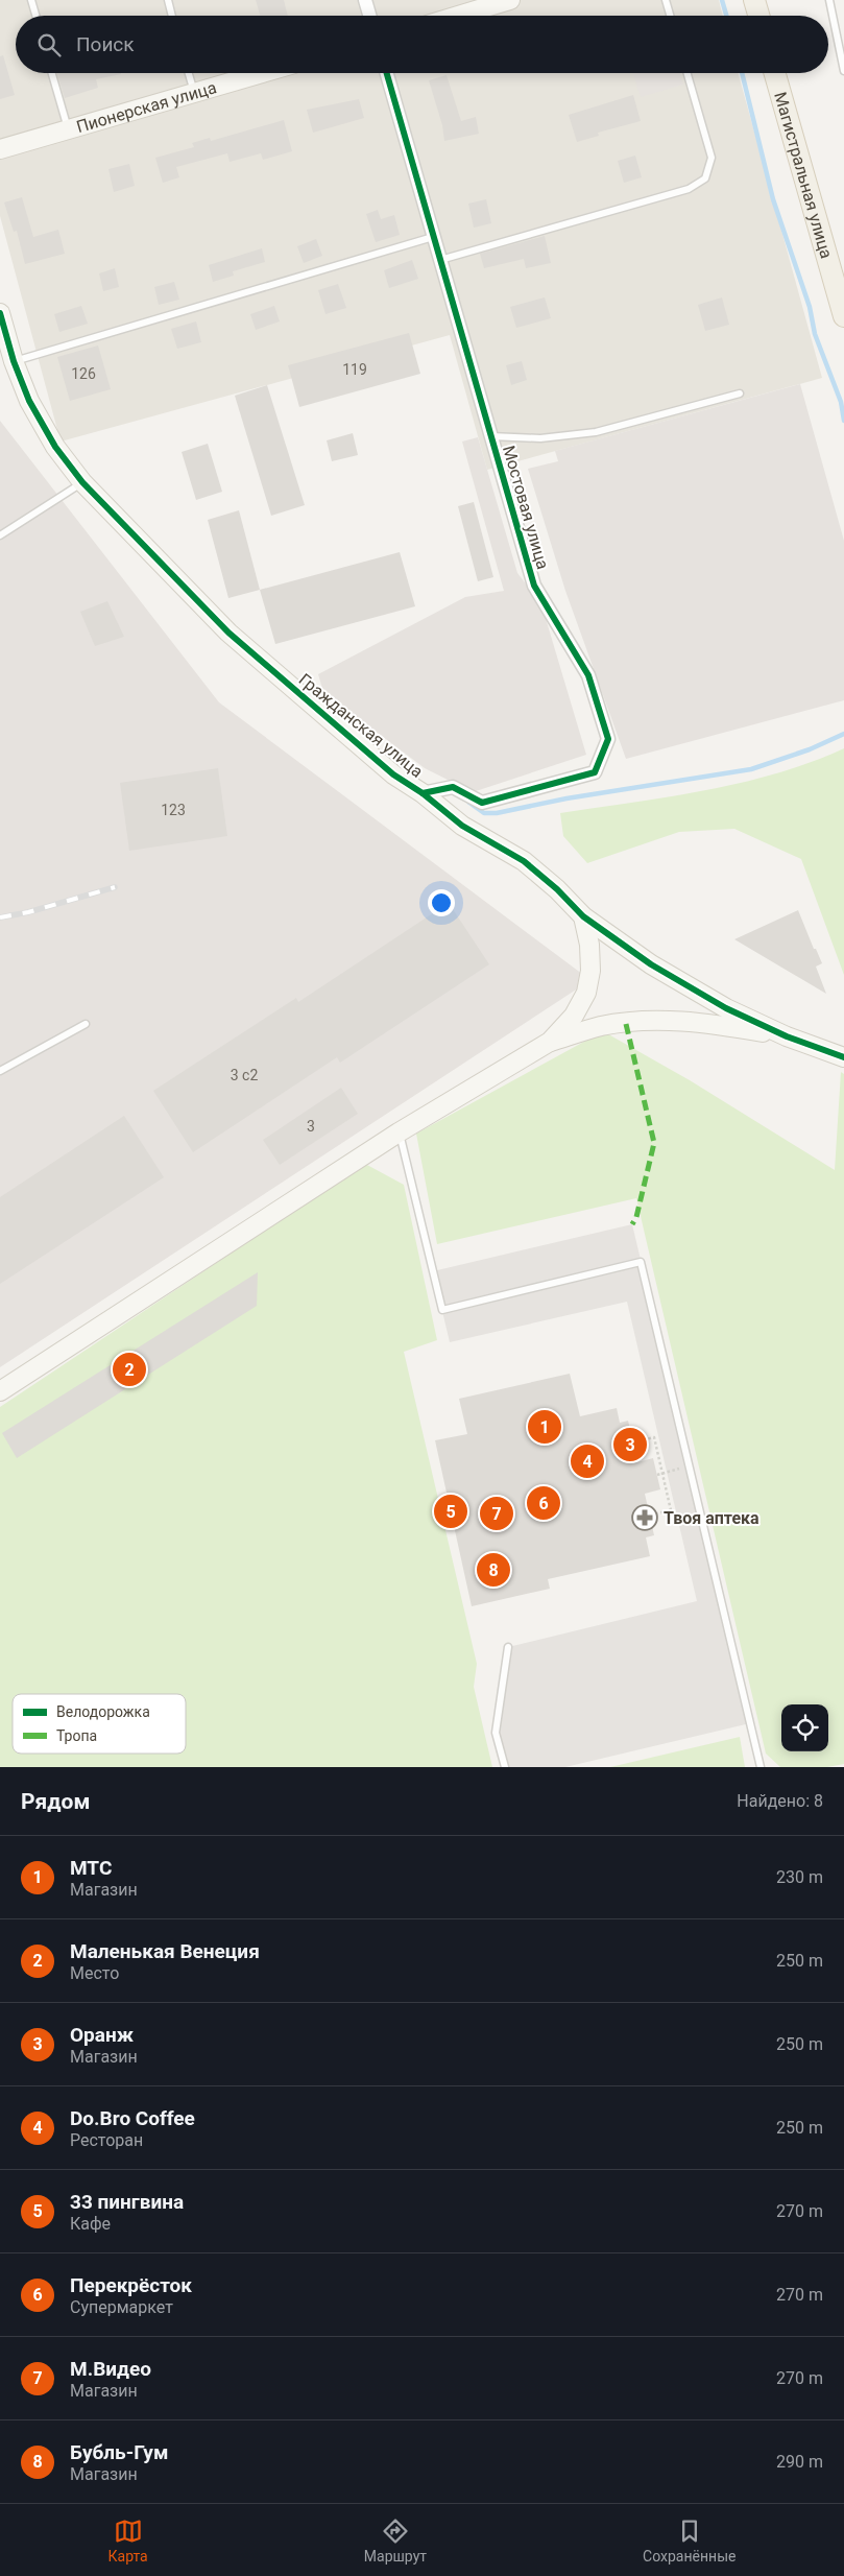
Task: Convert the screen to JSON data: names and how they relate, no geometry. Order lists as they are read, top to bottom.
{
  "streets": {
    "main road": ["Магистральная улица"],
    "street": ["Пионерская улица", "Мостовая улица", "Гражданская улица"]
  },
  "crossings": [
    ["Мостовая улица", "Гражданская улица"]
  ],
  "places": {
    "pharmacy": ["Твоя аптека"]
  },
  "house_numbers": [
    "119",
    "126",
    "123",
    "3 с2",
    "3"
  ],
  "legend": ["Велодорожка", "Тропа"],
  "page": {
    "search": "Поиск",
    "pins": [
      "2",
      "1",
      "3",
      "4",
      "6",
      "5",
      "7",
      "8"
    ],
    "heading": ["Рядом", "Найдено: 8"],
    "list": [
      {
        "mark": "1",
        "name": "МТС",
        "note": "Магазин",
        "value": "230 m"
      },
      {
        "mark": "2",
        "name": "Маленькая Венеция",
        "note": "Место",
        "value": "250 m"
      },
      {
        "mark": "3",
        "name": "Оранж",
        "note": "Магазин",
        "value": "250 m"
      },
      {
        "mark": "4",
        "name": "Do.Bro Coffee",
        "note": "Ресторан",
        "value": "250 m"
      },
      {
        "mark": "5",
        "name": "33 пингвина",
        "note": "Кафе",
        "value": "270 m"
      },
      {
        "mark": "6",
        "name": "Перекрёсток",
        "note": "Супермаркет",
        "value": "270 m"
      },
      {
        "mark": "7",
        "name": "М.Видео",
        "note": "Магазин",
        "value": "270 m"
      },
      {
        "mark": "8",
        "name": "Бубль-Гум",
        "note": "Магазин",
        "value": "290 m"
      }
    ],
    "nav": ["Карта", "Маршрут", "Сохранённые"]
  }
}
